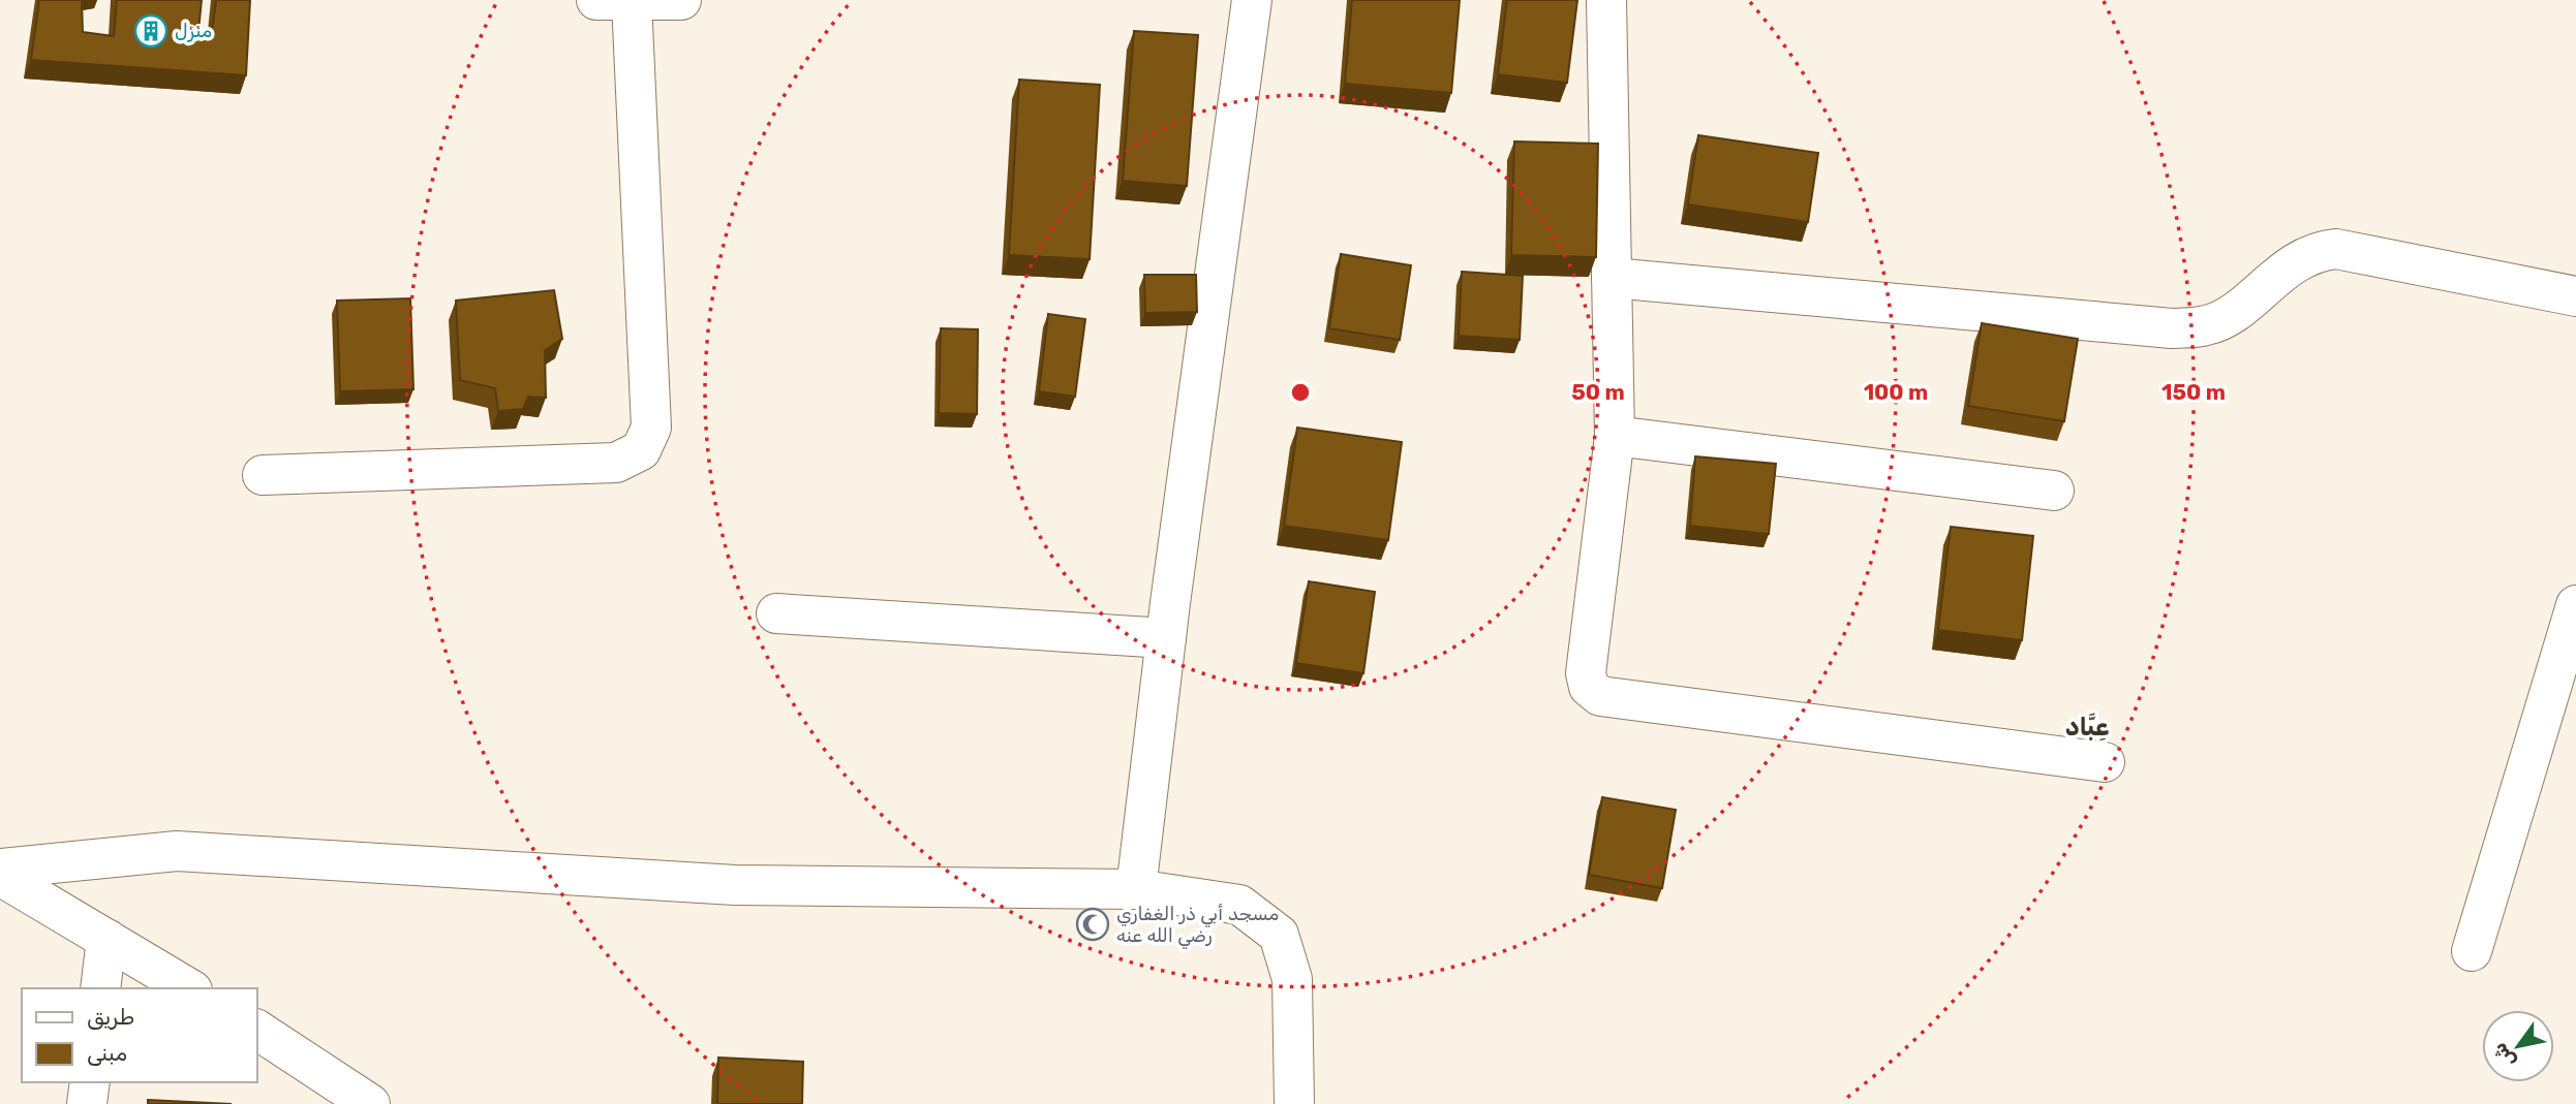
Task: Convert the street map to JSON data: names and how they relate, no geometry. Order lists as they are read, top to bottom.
{
  "districts": ["عِبَّاد"],
  "places": {
    "building": ["منزل"],
    "mosque": ["مسجد أبي ذر الغفاري رضي الله عنه"]
  },
  "legend": ["طريق", "مبنى"],
  "north": "bottom left",
  "rings": ["50 m", "100 m", "150 m"]
}
